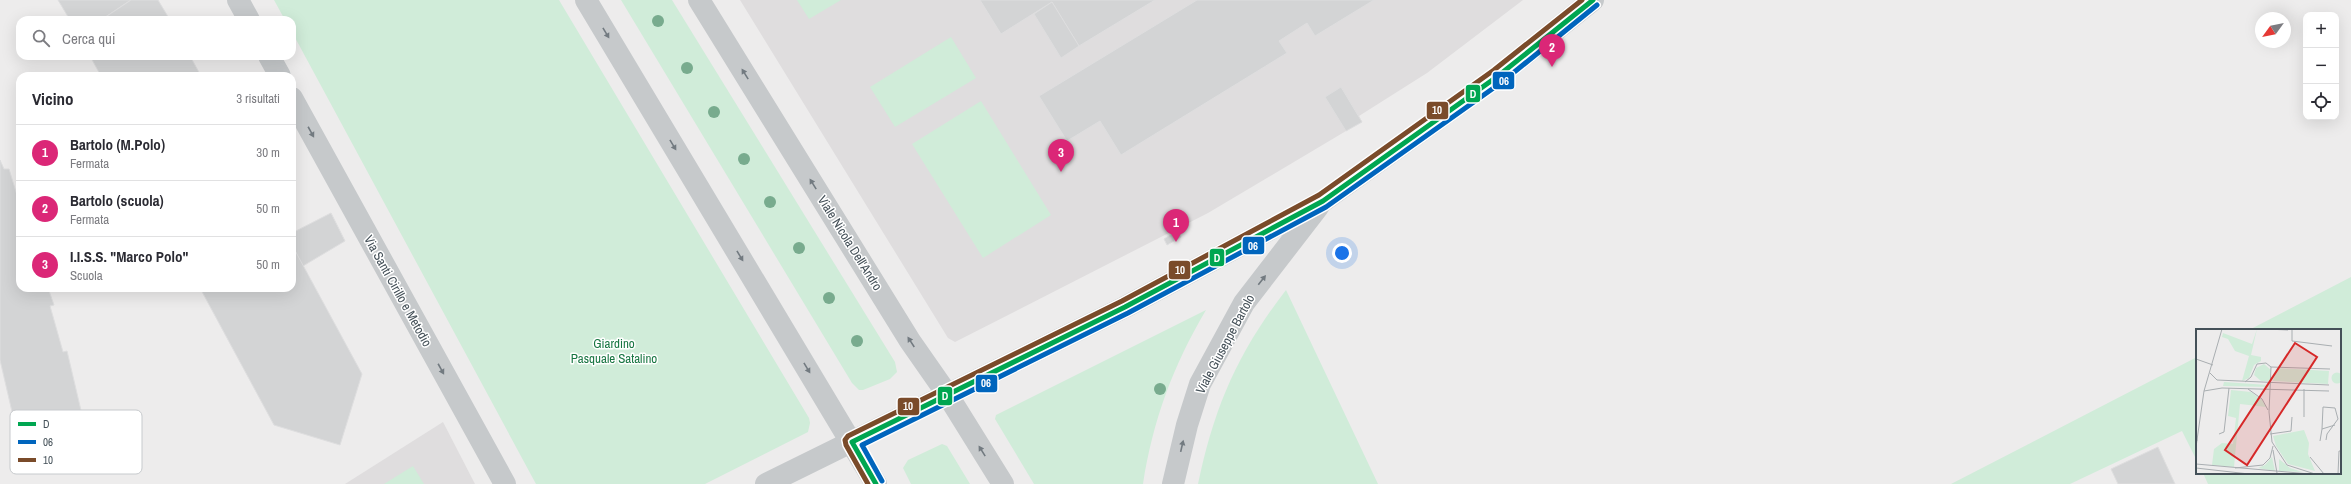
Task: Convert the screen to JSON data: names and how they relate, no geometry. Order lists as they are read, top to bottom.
{
  "streets": {
    "street": ["Viale Nicola Dell'Andro", "Via Santi Cirillo e Metodio", "Viale Giuseppe Bartolo"]
  },
  "one_way": ["Via Santi Cirillo e Metodio", "Viale Giuseppe Bartolo"],
  "parks": ["Giardino Pasquale Satalino"],
  "lines": ["transit line D", "transit line 10", "transit line 06"],
  "legend": ["D", "06", "10"],
  "north": "bottom left",
  "page": {
    "map_buttons": ["+", "−"],
    "search": "Cerca qui",
    "pins": ["2", "3", "1"],
    "heading": ["Vicino", "3 risultati"],
    "list": [
      {
        "mark": "1",
        "name": "Bartolo (M.Polo)",
        "note": "Fermata",
        "value": "30 m"
      },
      {
        "mark": "2",
        "name": "Bartolo (scuola)",
        "note": "Fermata",
        "value": "50 m"
      },
      {
        "mark": "3",
        "name": "I.I.S.S. \"Marco Polo\"",
        "note": "Scuola",
        "value": "50 m"
      }
    ]
  }
}
